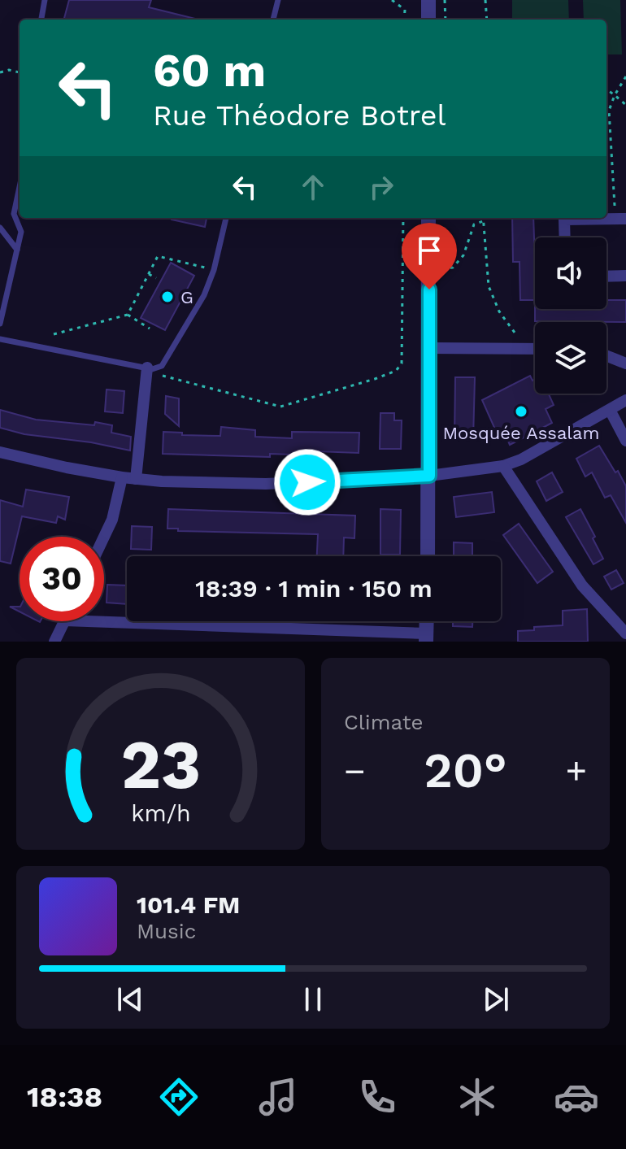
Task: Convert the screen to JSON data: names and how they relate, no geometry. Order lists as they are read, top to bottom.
{
  "places": ["G", "Mosquée Assalam"],
  "page": {
    "turn": ["60 m", "Rue Théodore Botrel"],
    "limit": "30",
    "trip": "18:39 · 1 min · 150 m",
    "tile": "Climate",
    "heat": ["−", "20°", "+"],
    "song": ["101.4 FM", "Music"],
    "tabs": "18:38",
    "gauge": ["23", "km/h"]
  }
}
